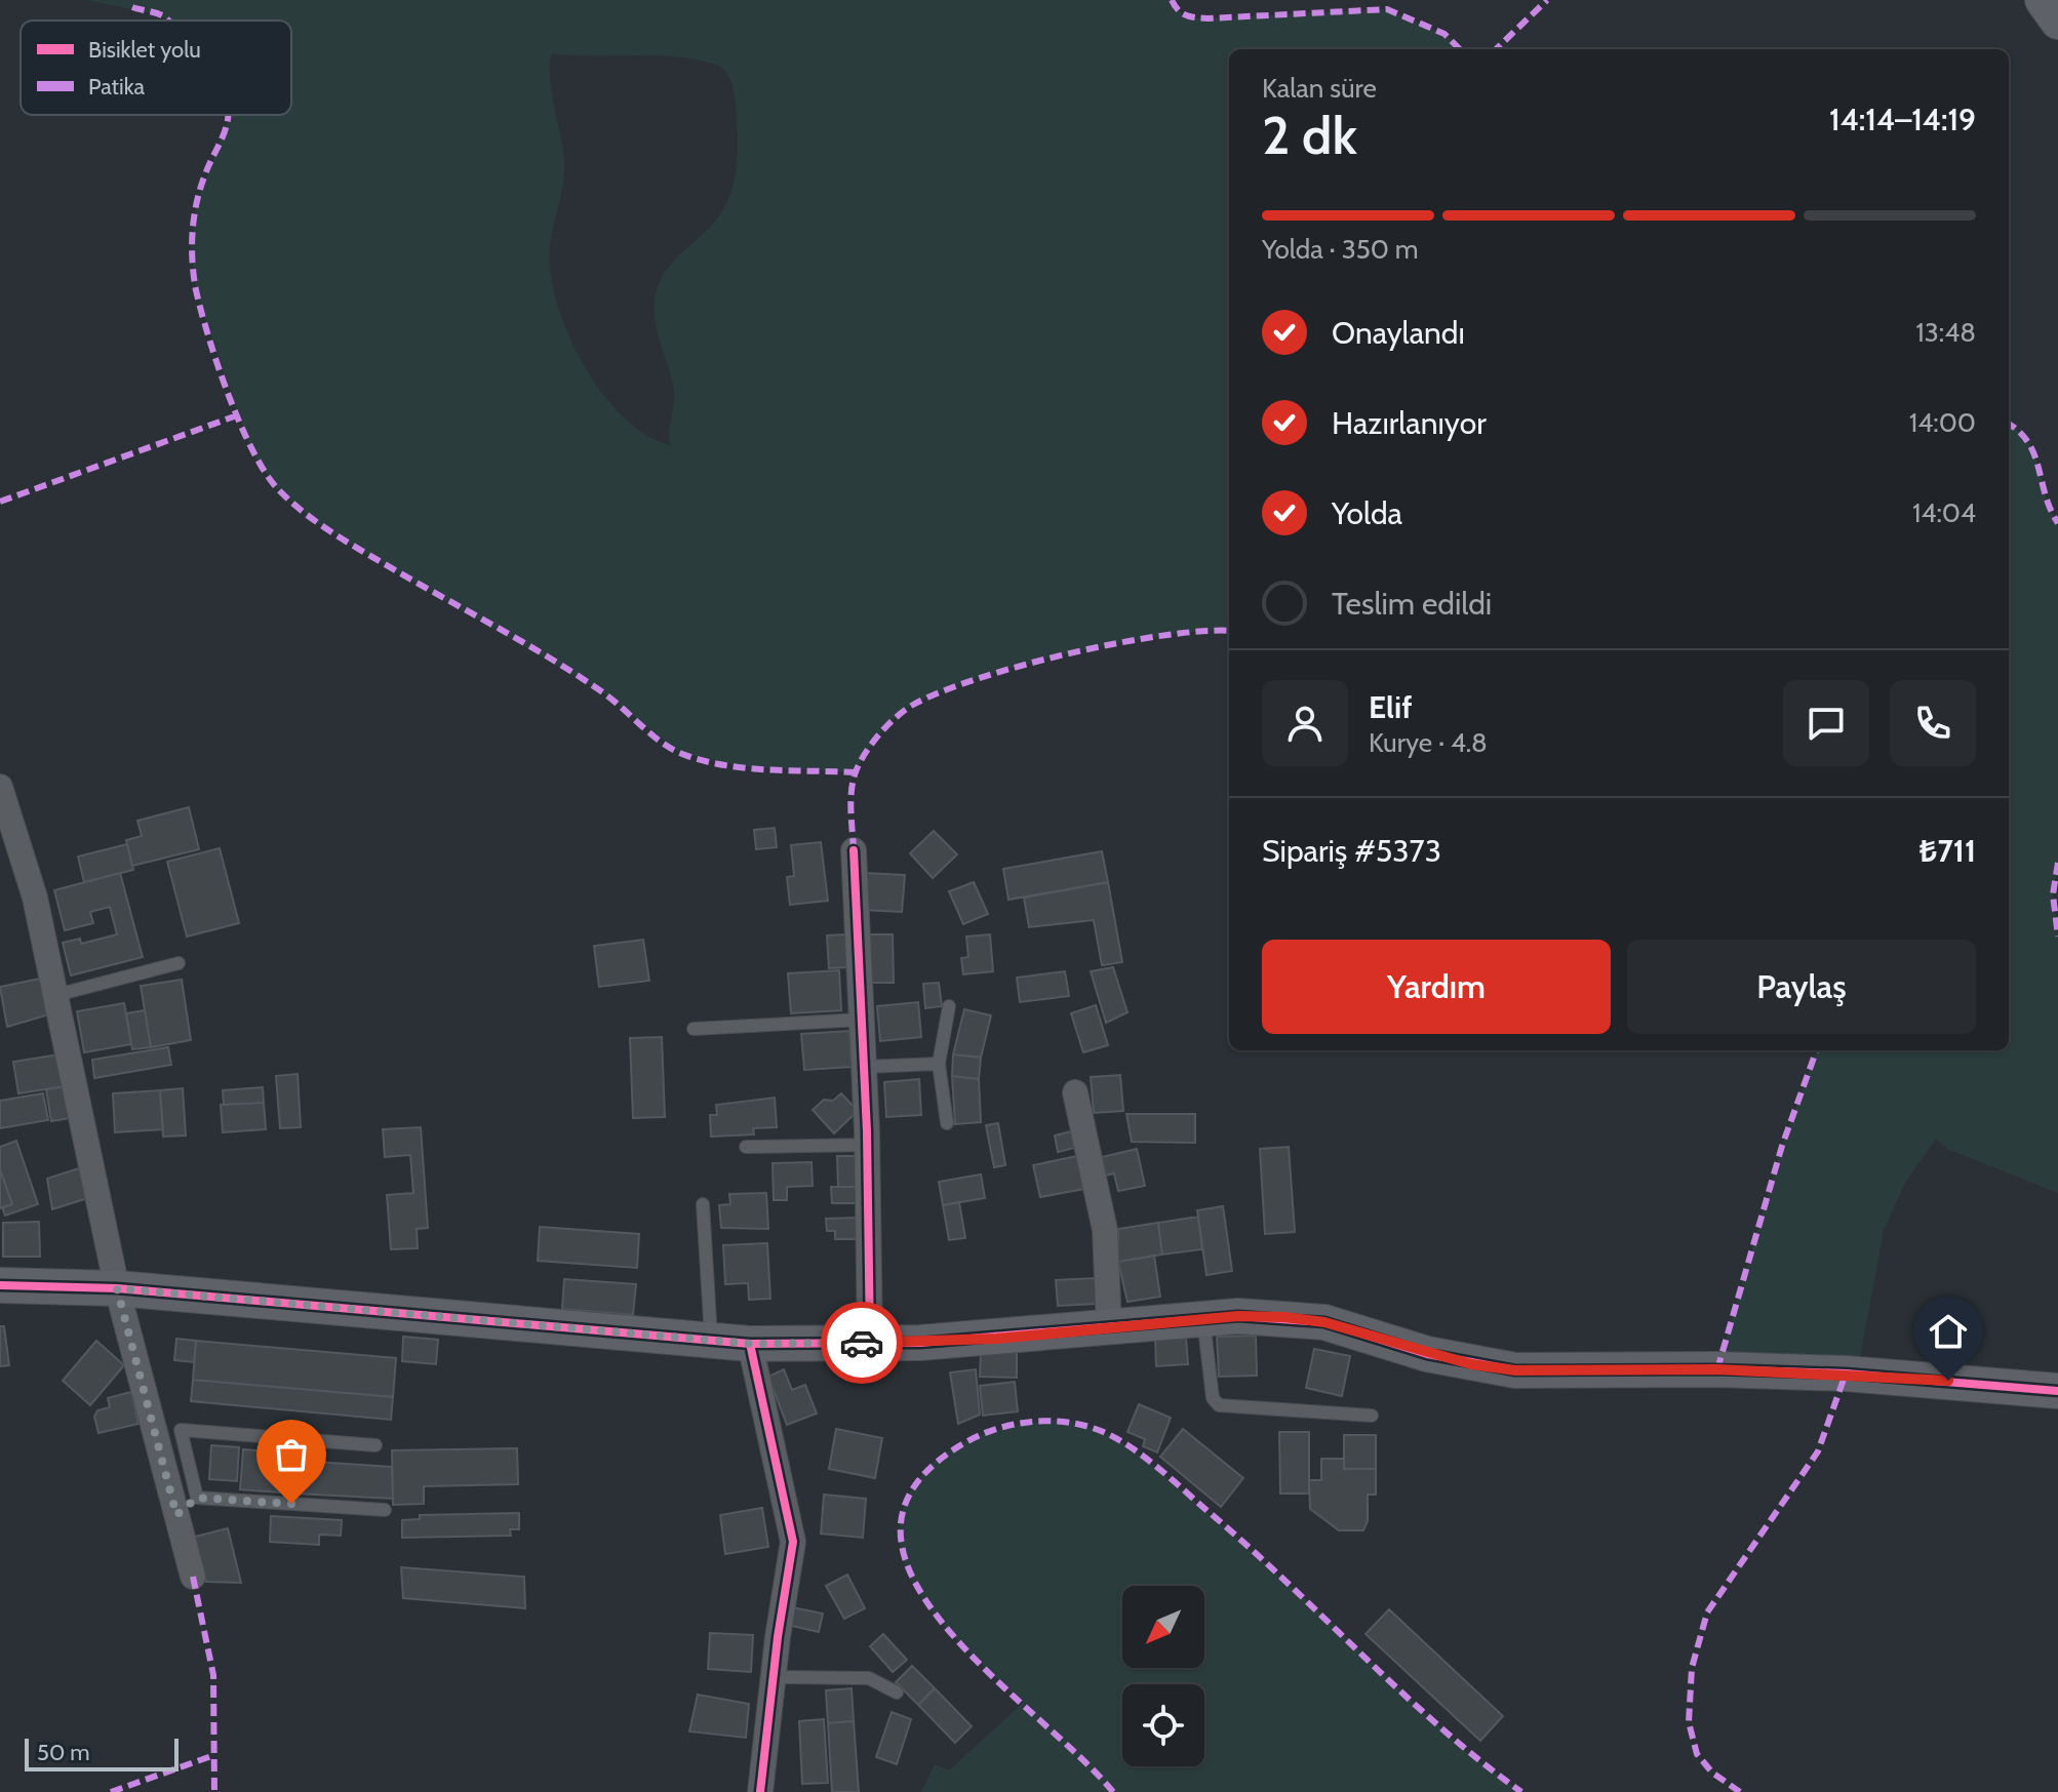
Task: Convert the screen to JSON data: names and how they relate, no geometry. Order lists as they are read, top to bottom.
{
  "legend": ["Bisiklet yolu", "Patika"],
  "scale_bar": "50 m",
  "north": "bottom left",
  "page": {
    "heading": ["2 dk", "Kalan süre", "14:14–14:19"],
    "panel": [
      "Elif",
      "Kurye · 4.8",
      "Sipariş #5373",
      "₺711"
    ],
    "bar": "Yolda · 350 m",
    "list": [
      ["Onaylandı", "13:48"],
      ["Hazırlanıyor", "14:00"],
      ["Yolda", "14:04"],
      "Teslim edildi"
    ],
    "buttons": ["Yardım", "Paylaş"],
    "scale": "50 m"
  }
}
